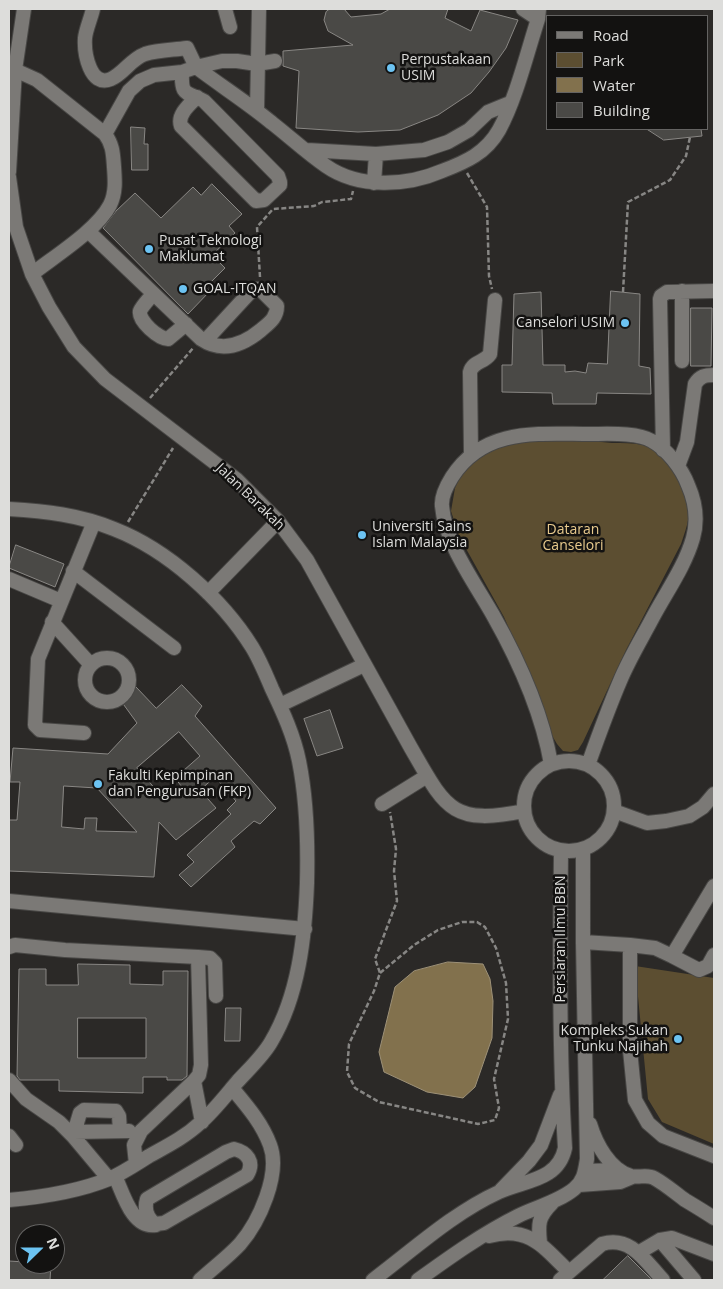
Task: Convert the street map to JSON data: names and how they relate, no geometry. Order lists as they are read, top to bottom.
{
  "streets": {
    "street": ["Jalan Barakah", "Persiaran Ilmu BBN"]
  },
  "crossings": [
    ["Jalan Barakah", "Persiaran Ilmu BBN"]
  ],
  "parks": ["Dataran Canselori"],
  "places": [
    "Perpustakaan USIM",
    "Pusat Teknologi Maklumat",
    "GOAL-ITQAN",
    "Canselori USIM",
    "Universiti Sains Islam Malaysia",
    "Fakulti Kepimpinan dan Pengurusan (FKP)",
    "Kompleks Sukan Tunku Najihah"
  ],
  "legend": [
    "Road",
    "Park",
    "Water",
    "Building"
  ],
  "north": "right"
}
